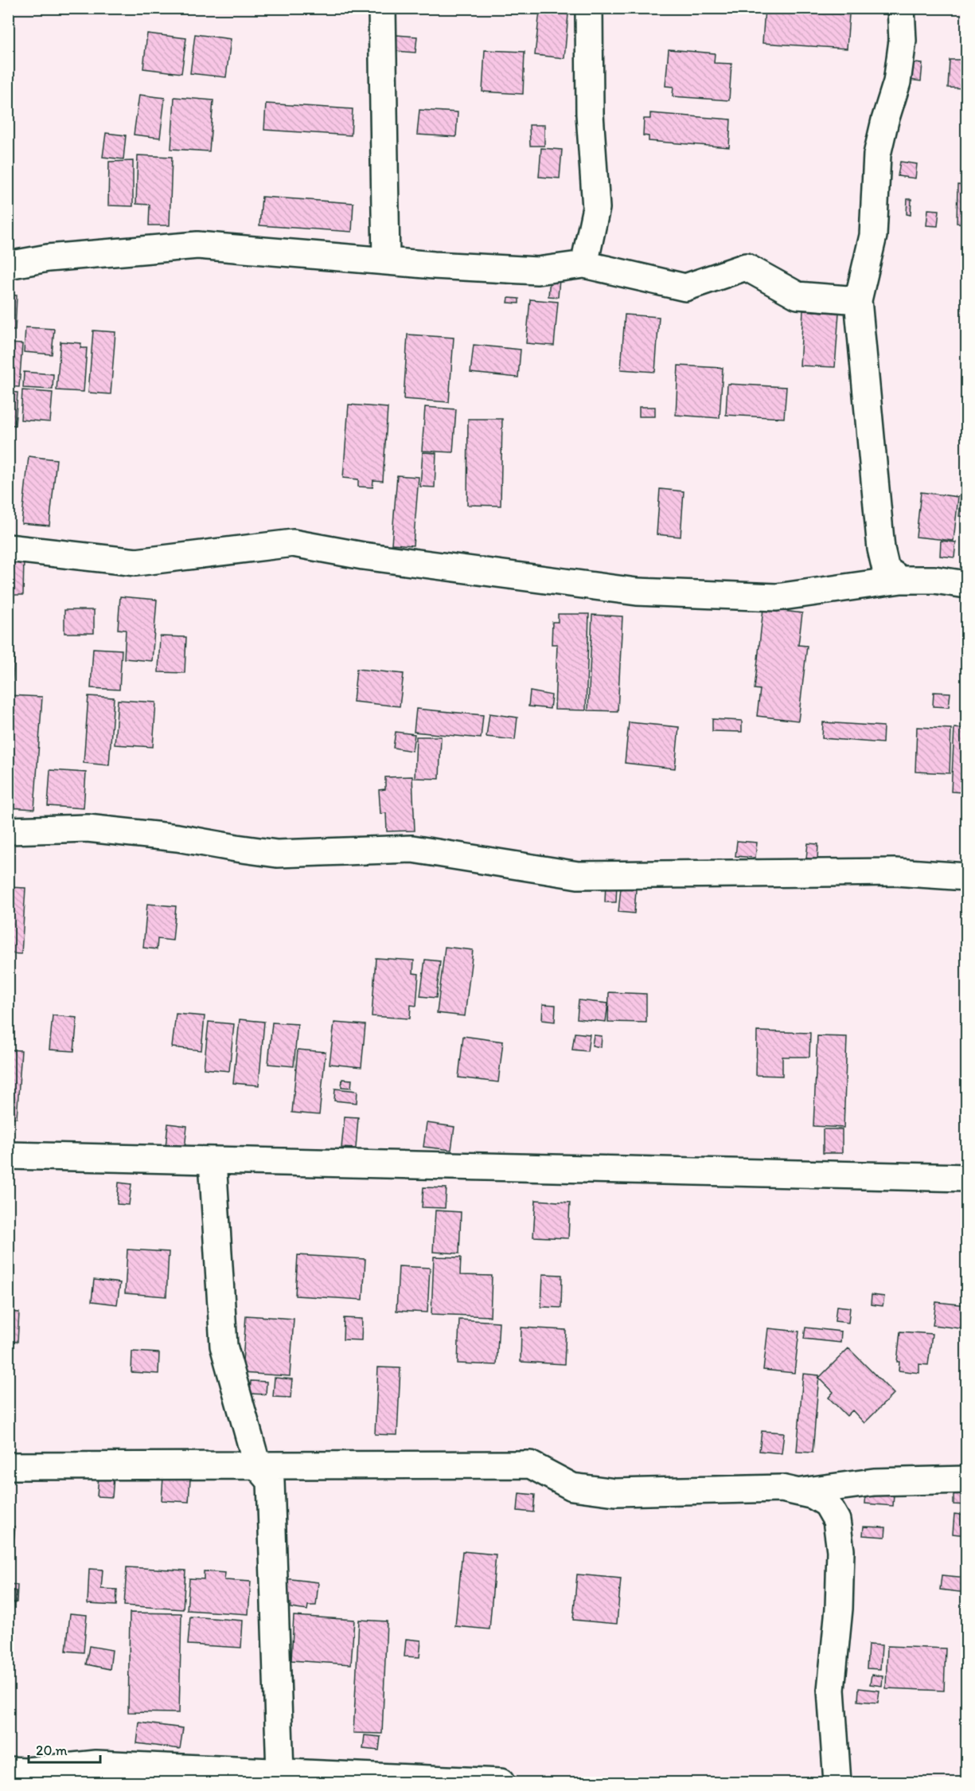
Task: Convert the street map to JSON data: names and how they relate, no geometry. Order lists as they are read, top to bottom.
{
  "scale_bar": "20 m"
}
